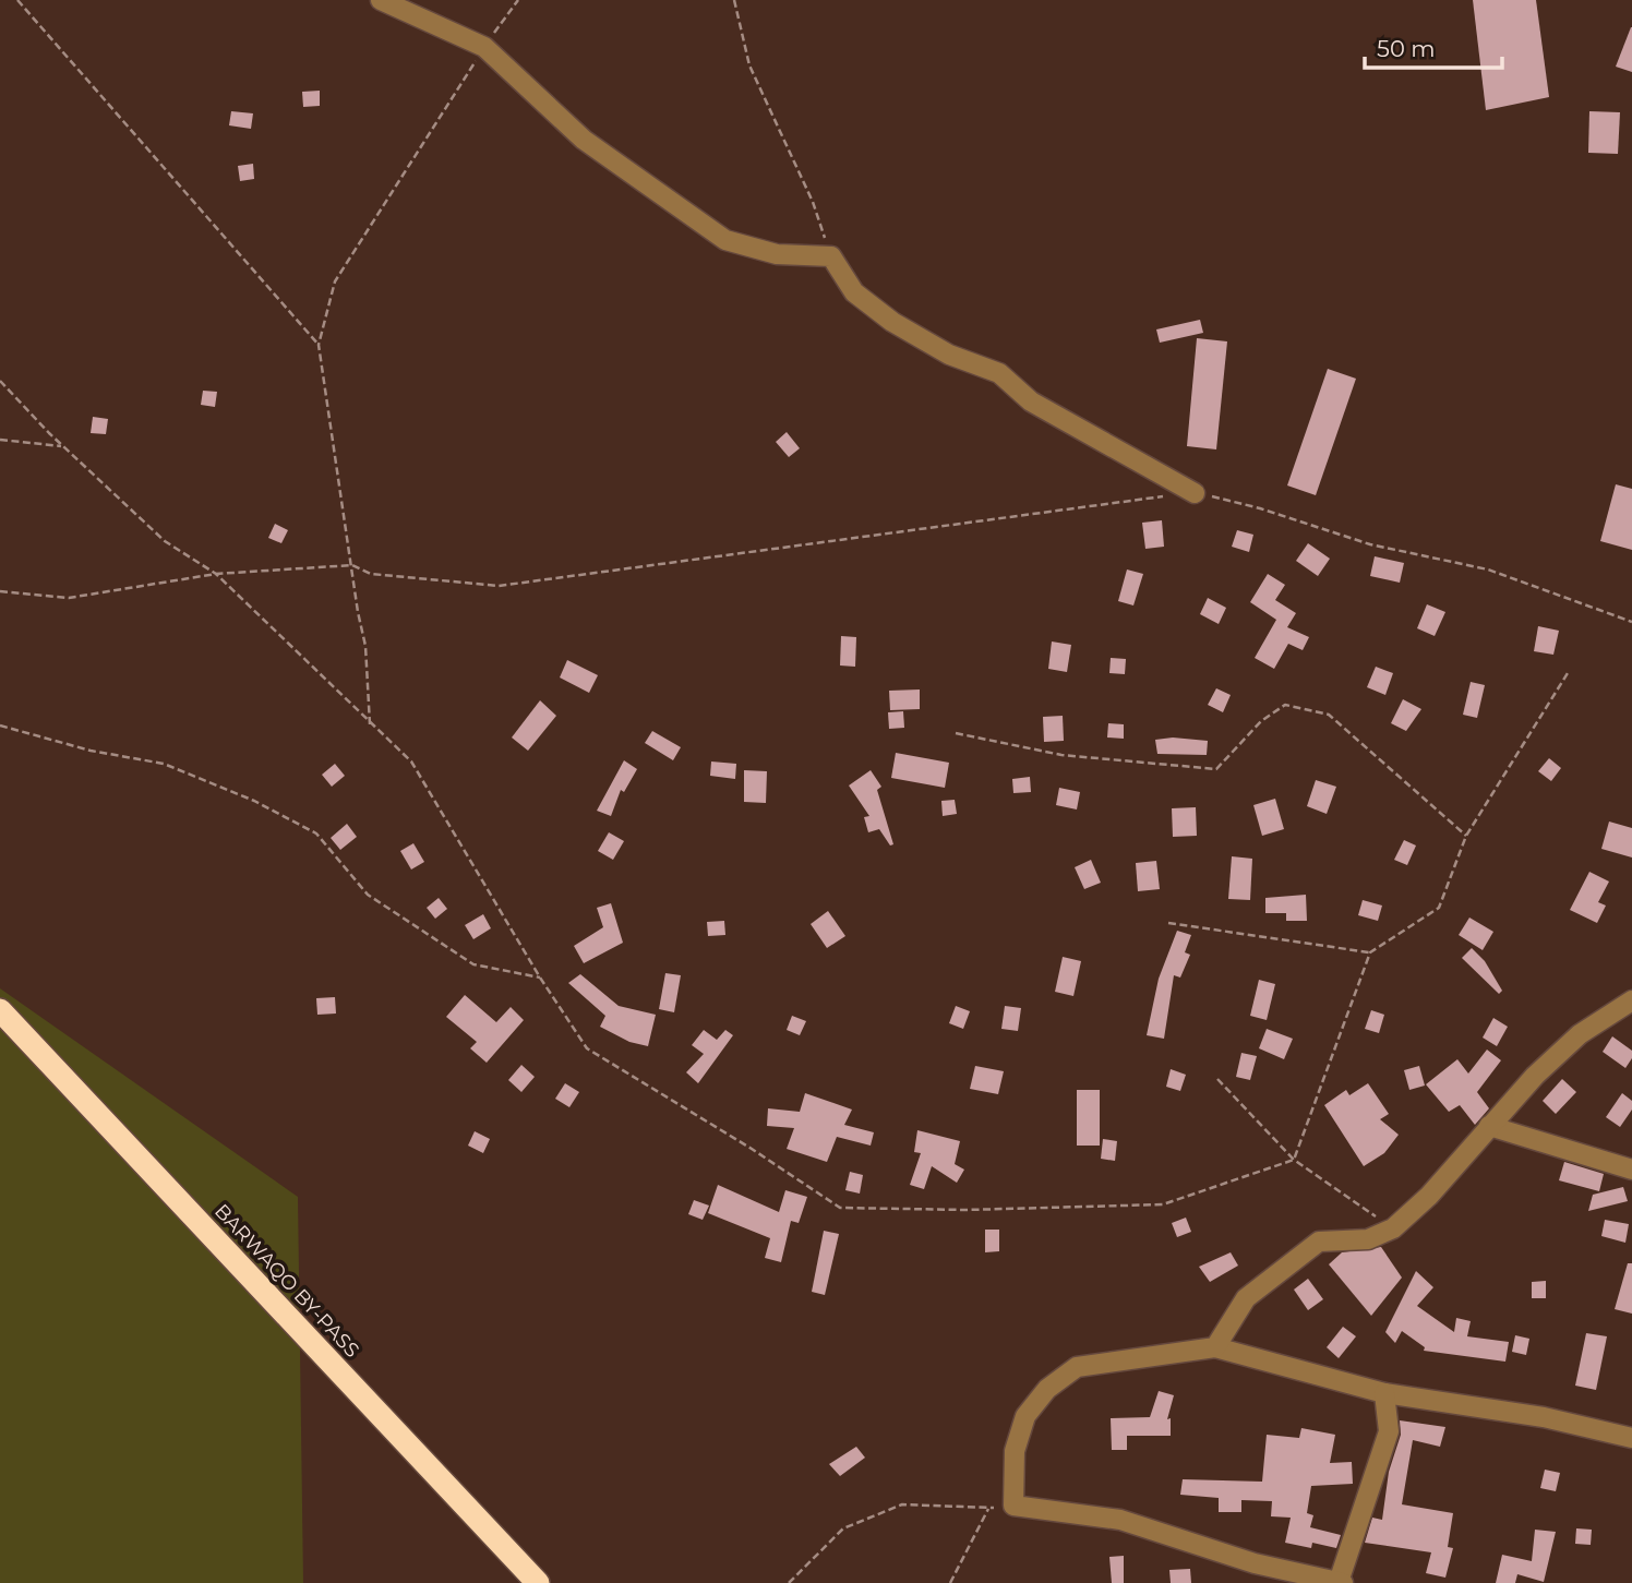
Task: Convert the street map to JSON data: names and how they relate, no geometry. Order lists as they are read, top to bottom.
{
  "streets": {
    "highway": ["BARWAQO BY-PASS"]
  },
  "scale_bar": "50 m"
}
